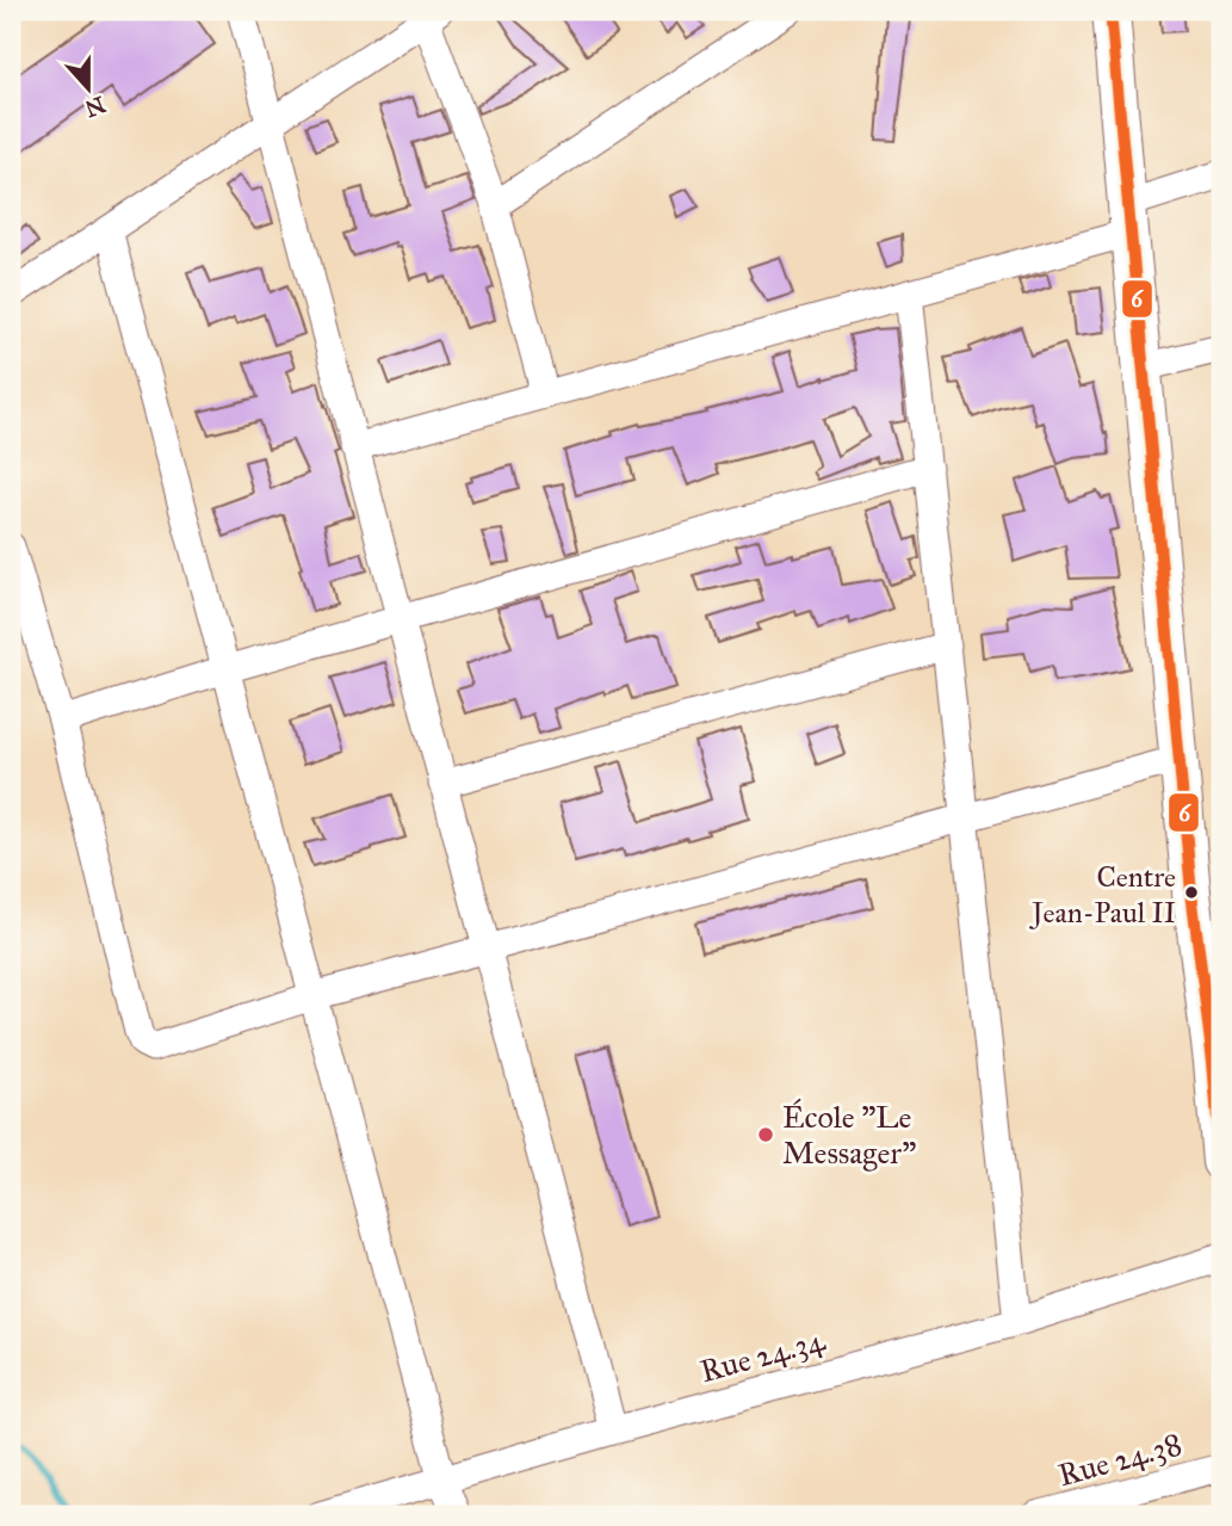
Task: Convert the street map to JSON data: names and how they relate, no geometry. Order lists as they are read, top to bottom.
{
  "streets": {
    "street": ["Rue 24.34", "Rue 24.38"]
  },
  "places": ["Centre Jean-Paul II", "École \"Le Messager\""],
  "lines": ["transit line 6"],
  "north": "bottom"
}
